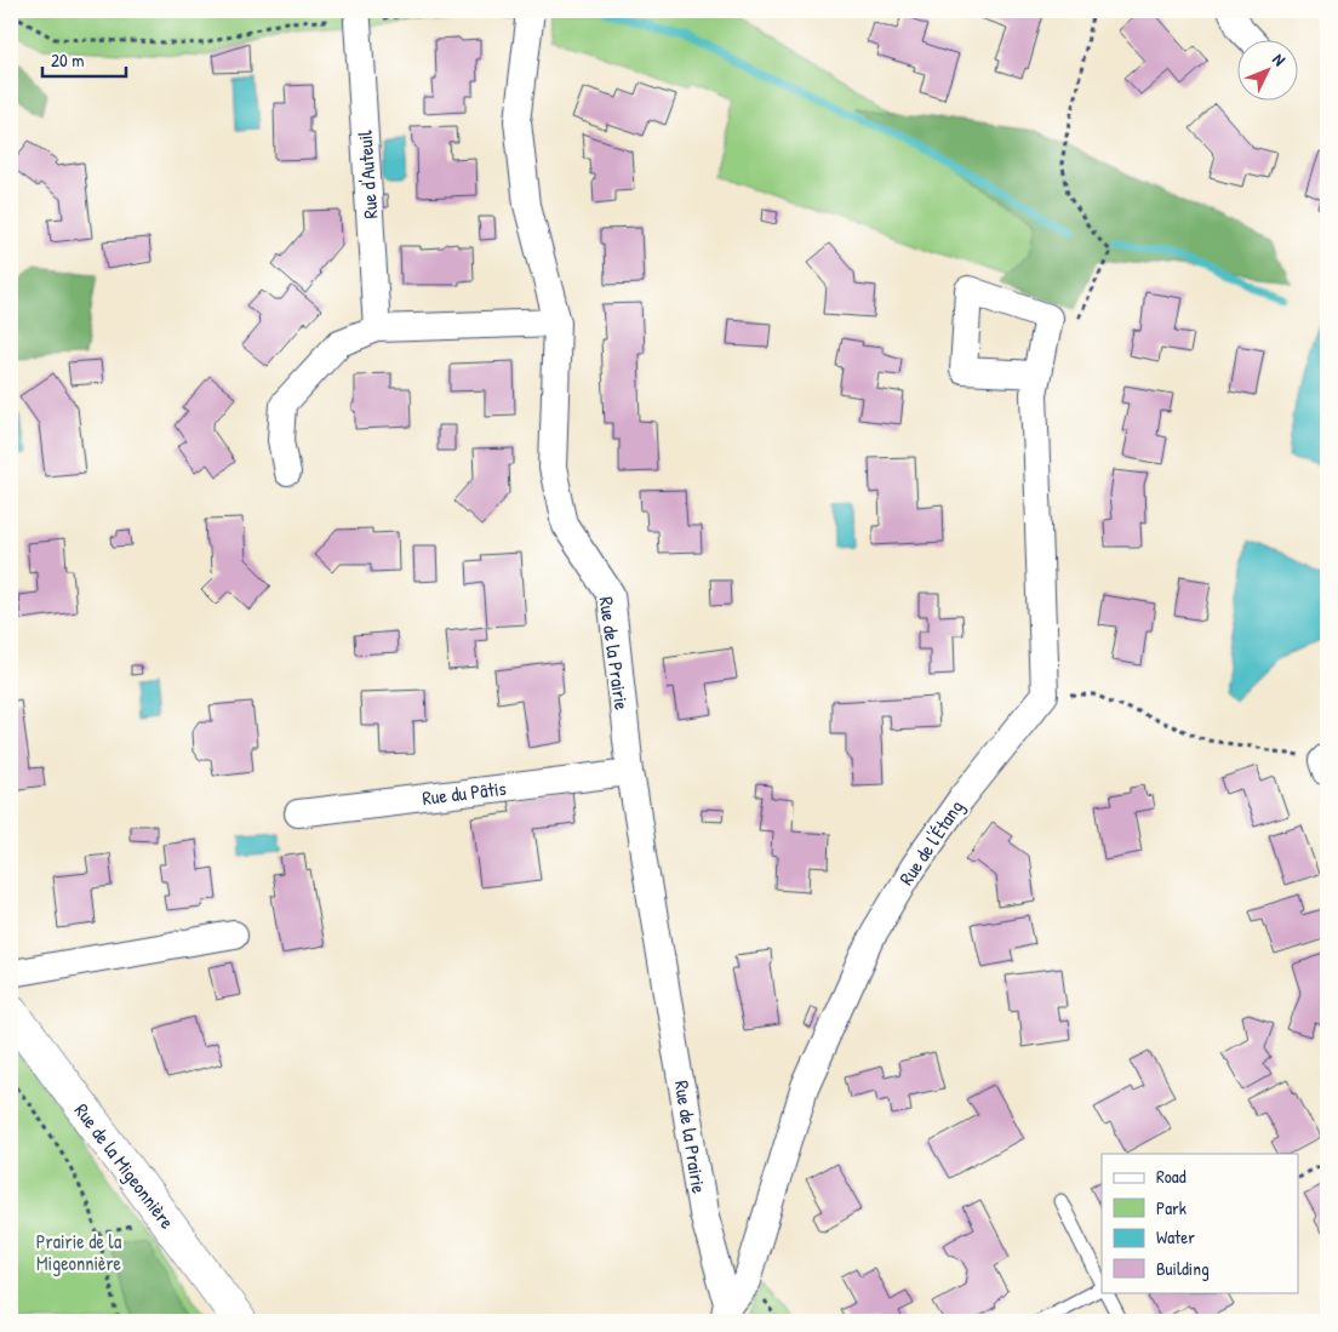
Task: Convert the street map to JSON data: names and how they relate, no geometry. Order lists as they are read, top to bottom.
{
  "streets": {
    "street": [
      "Rue d'Auteuil",
      "Rue de la Prairie",
      "Rue du Pâtis",
      "Rue de l'Étang",
      "Rue de la Migeonnière"
    ]
  },
  "crossings": [
    ["Rue de la Prairie", "Rue du Pâtis"],
    ["Rue de la Prairie", "Rue de l'Étang"]
  ],
  "parks": ["Prairie de la Migeonnière"],
  "legend": [
    "Road",
    "Park",
    "Water",
    "Building"
  ],
  "scale_bar": "20 m",
  "north": "top right"
}
